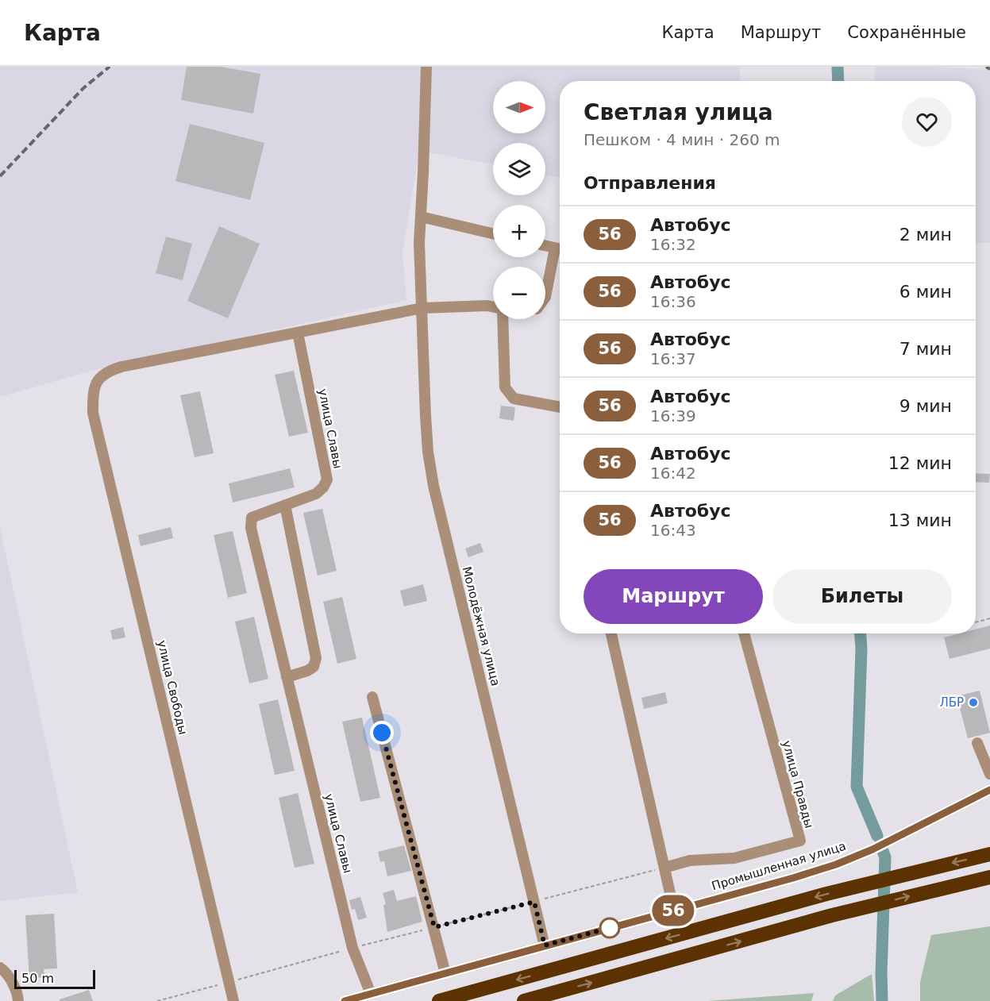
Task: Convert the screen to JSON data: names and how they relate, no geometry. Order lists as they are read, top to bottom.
{
  "streets": {
    "street": [
      "улица Славы",
      "Молодёжная улица",
      "улица Свободы",
      "улица Правды",
      "Промышленная улица"
    ]
  },
  "crossings": [
    ["улица Славы", "улица Свободы"],
    ["улица Славы", "Промышленная улица"],
    ["Молодёжная улица", "Промышленная улица"]
  ],
  "places": ["ЛБР"],
  "lines": ["bus line 56"],
  "scale_bar": "50 m",
  "north": "right",
  "page": {
    "header": "Карта",
    "nav": ["Карта", "Маршрут", "Сохранённые"],
    "on_map": "56",
    "map_buttons": ["+", "−"],
    "heading": [
      ["Светлая улица", "Пешком · 4 мин · 260 m"],
      "Отправления"
    ],
    "list": [
      {
        "mark": "56",
        "name": "Автобус",
        "note": "16:32",
        "value": "2 мин"
      },
      {
        "mark": "56",
        "name": "Автобус",
        "note": "16:36",
        "value": "6 мин"
      },
      {
        "mark": "56",
        "name": "Автобус",
        "note": "16:37",
        "value": "7 мин"
      },
      {
        "mark": "56",
        "name": "Автобус",
        "note": "16:39",
        "value": "9 мин"
      },
      {
        "mark": "56",
        "name": "Автобус",
        "note": "16:42",
        "value": "12 мин"
      },
      {
        "mark": "56",
        "name": "Автобус",
        "note": "16:43",
        "value": "13 мин"
      }
    ],
    "buttons": ["Маршрут", "Билеты"],
    "scale": "50 m"
  }
}
